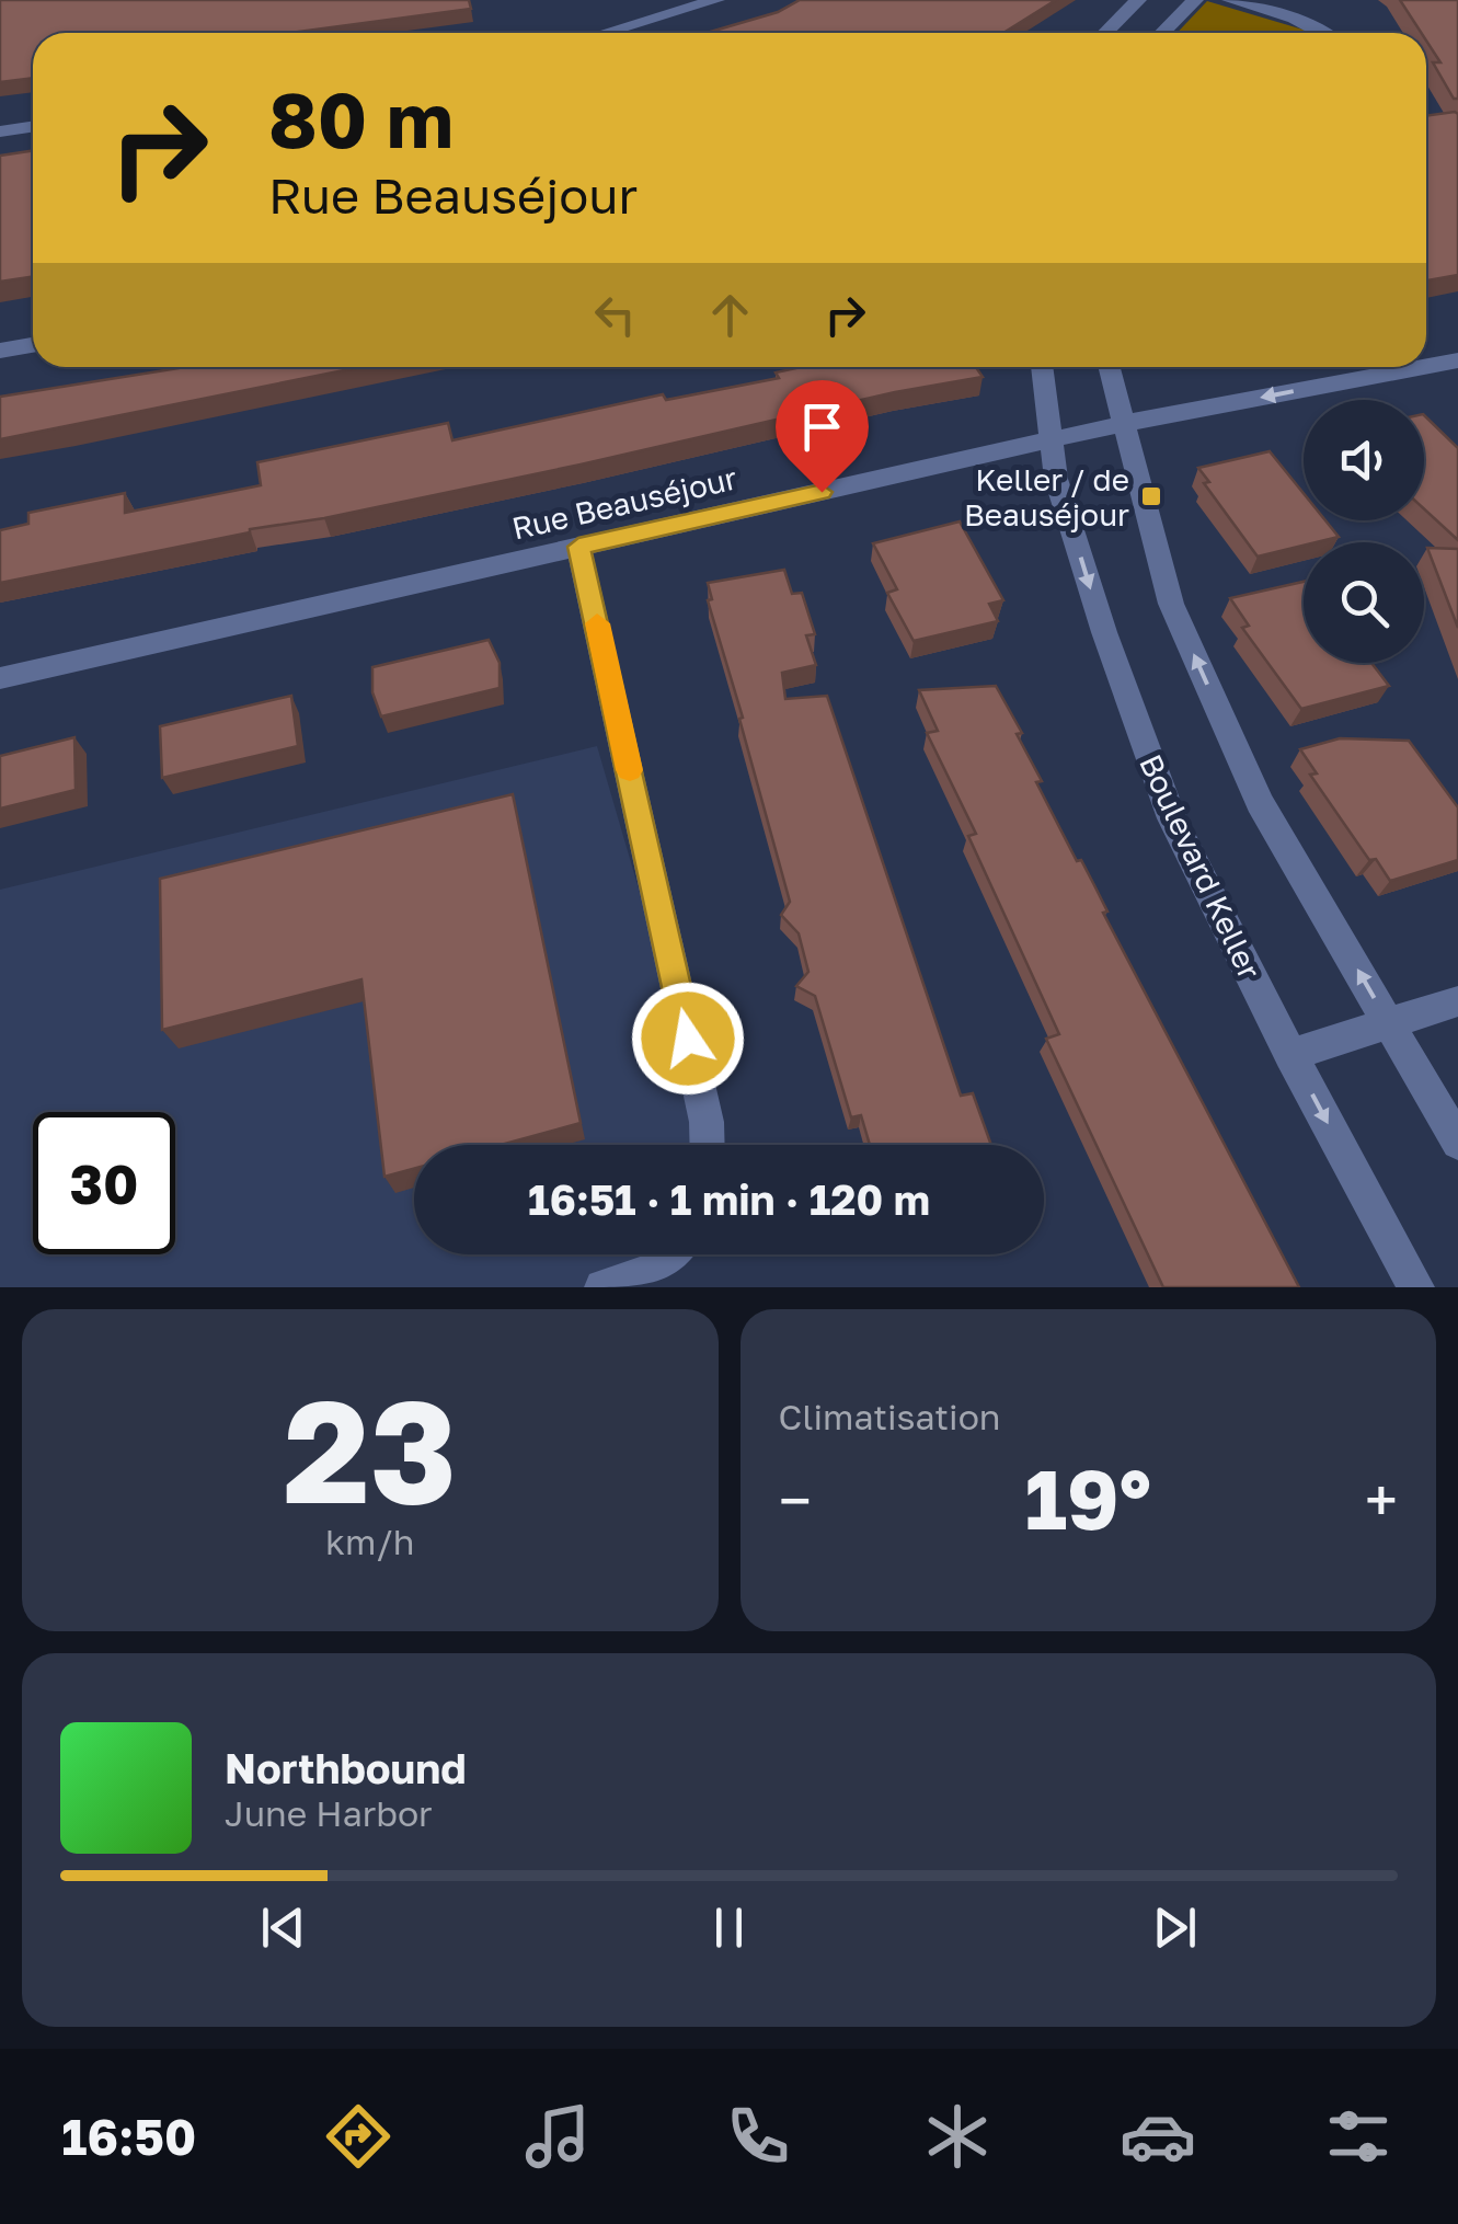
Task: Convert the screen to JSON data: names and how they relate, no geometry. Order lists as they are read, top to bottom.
{
  "streets": {
    "street": ["Rue Beauséjour", "Boulevard Keller"]
  },
  "crossings": [
    ["Rue Beauséjour", "Boulevard Keller"]
  ],
  "places": {
    "transit": ["Keller / de Beauséjour"]
  },
  "page": {
    "turn": ["80 m", "Rue Beauséjour"],
    "limit": "30",
    "trip": "16:51 · 1 min · 120 m",
    "tile": [
      ["23", "km/h"],
      "Climatisation"
    ],
    "heat": ["−", "19°", "+"],
    "song": ["Northbound", "June Harbor"],
    "tabs": "16:50"
  }
}
